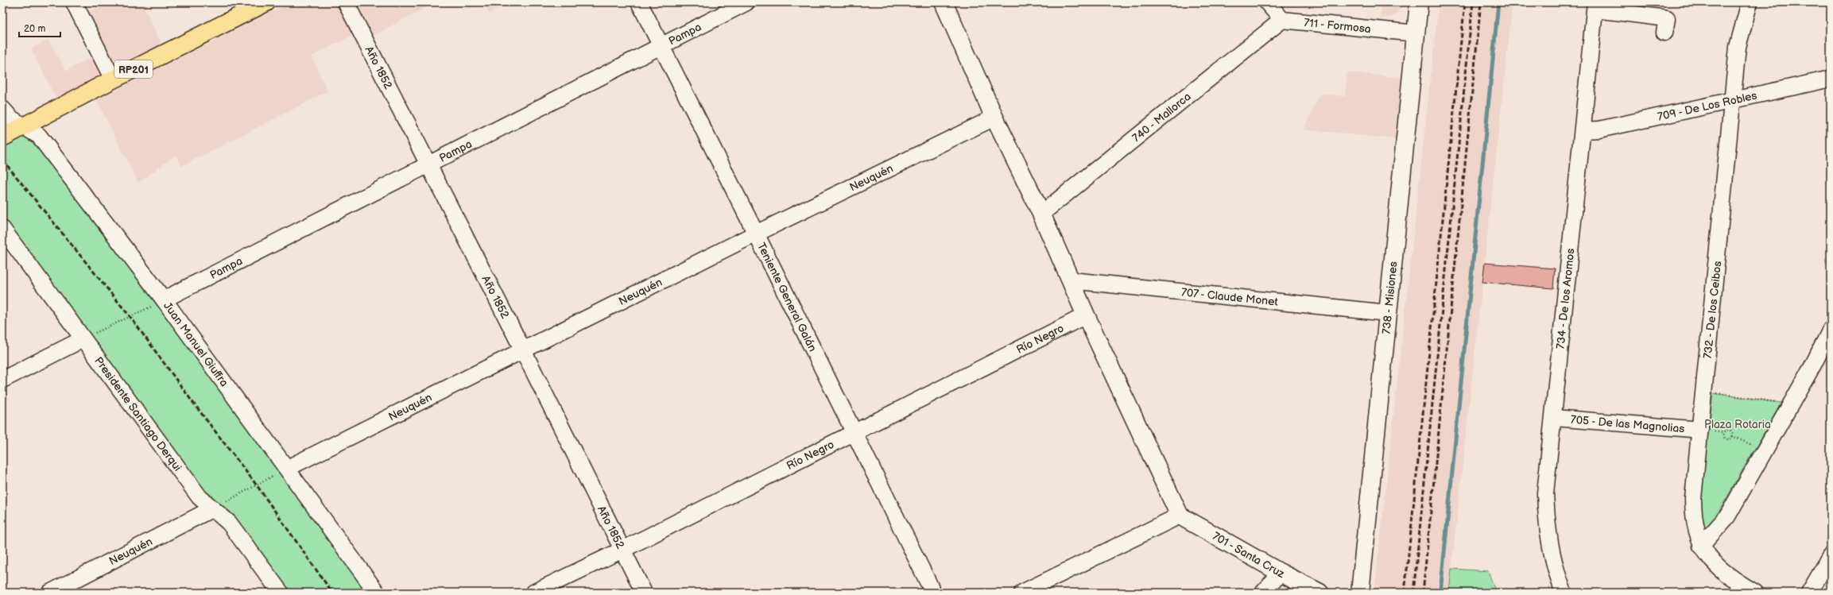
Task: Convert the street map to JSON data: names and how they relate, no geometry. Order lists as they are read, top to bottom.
{
  "streets": {
    "main road": ["RP201"],
    "street": [
      "711 - Formosa",
      "Pampa",
      "Año 1852",
      "709 - De Los Robles",
      "740 - Mallorca",
      "Neuquén",
      "707 - Claude Monet",
      "Teniente General Galán",
      "738 - Misiones",
      "734 - De los Aromos",
      "732 - De los Ceibos",
      "Río Negro",
      "Juan Manuel Giuffra",
      "Presidente Santiago Derqui",
      "705 - De las Magnolias",
      "701 - Santa Cruz"
    ]
  },
  "crossings": [
    ["711 - Formosa", "740 - Mallorca"],
    ["711 - Formosa", "738 - Misiones"],
    ["Pampa", "Año 1852"],
    ["Pampa", "Teniente General Galán"],
    ["Pampa", "Juan Manuel Giuffra"],
    ["Año 1852", "Neuquén"],
    ["Año 1852", "Río Negro"],
    ["RP201", "Juan Manuel Giuffra"],
    ["709 - De Los Robles", "734 - De los Aromos"],
    ["709 - De Los Robles", "732 - De los Ceibos"],
    ["Neuquén", "Teniente General Galán"],
    ["Neuquén", "Juan Manuel Giuffra"],
    ["Neuquén", "Presidente Santiago Derqui"],
    ["707 - Claude Monet", "738 - Misiones"],
    ["Teniente General Galán", "Río Negro"],
    ["734 - De los Aromos", "705 - De las Magnolias"],
    ["732 - De los Ceibos", "705 - De las Magnolias"]
  ],
  "parks": ["Plaza Rotaria"],
  "scale_bar": "20 m"
}
